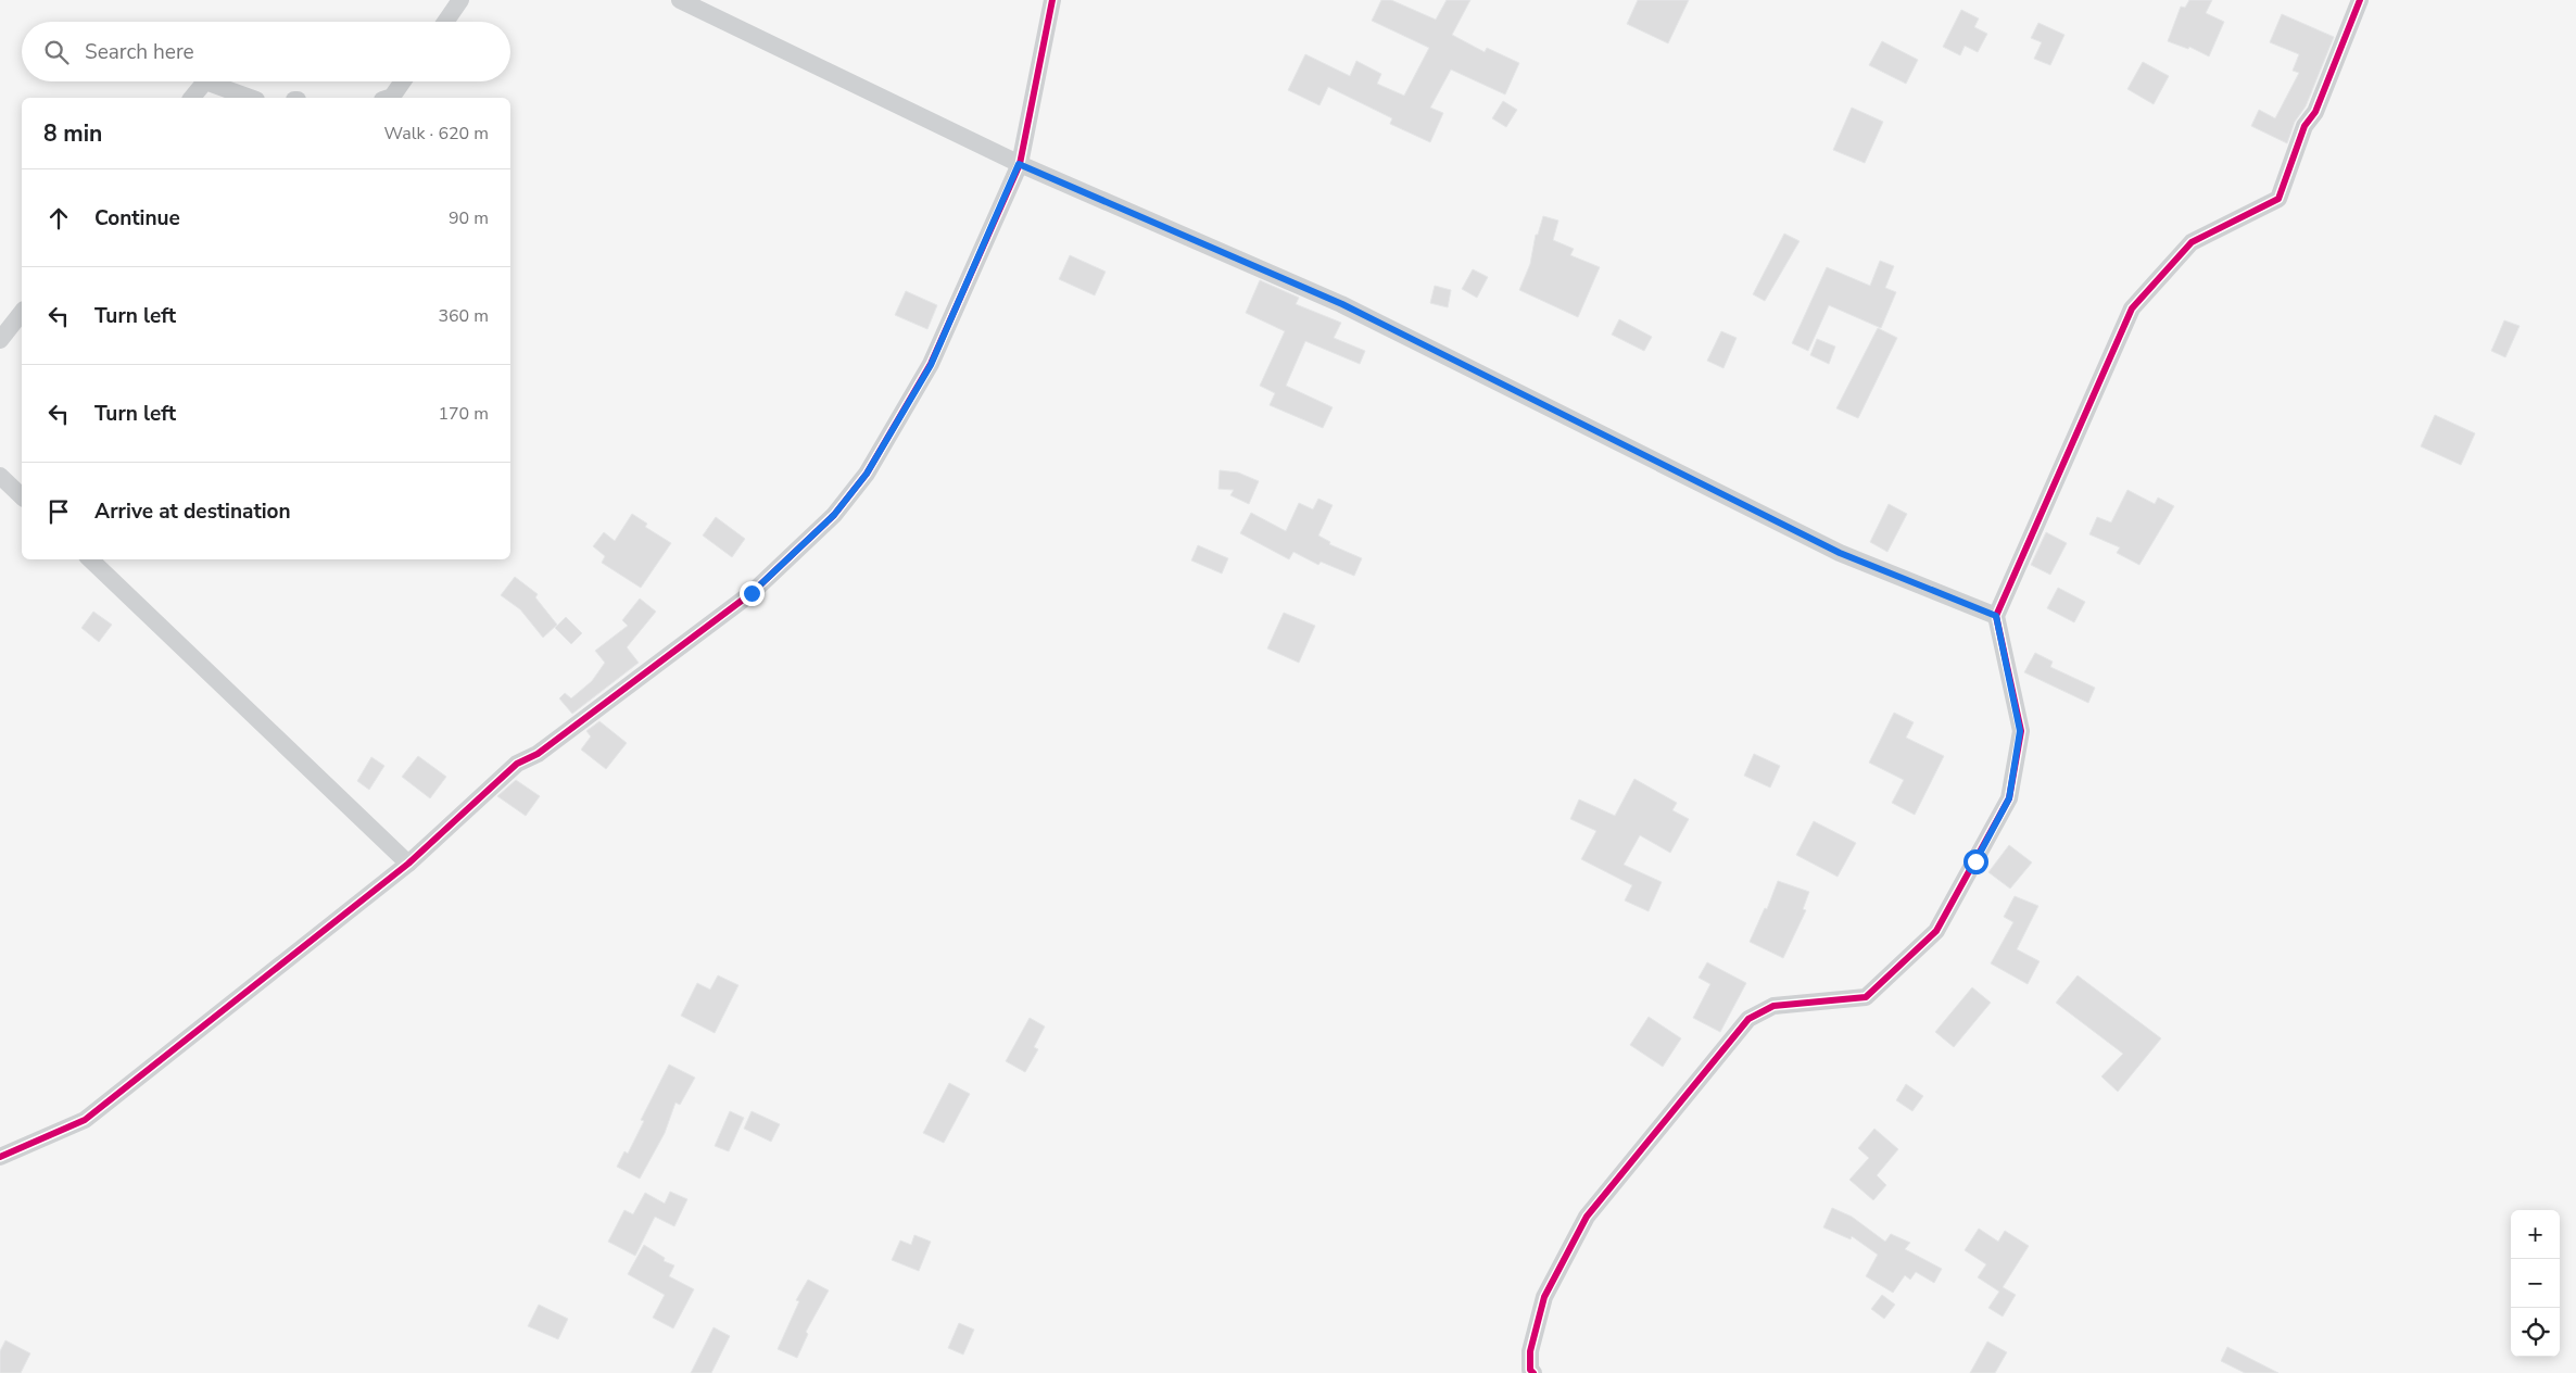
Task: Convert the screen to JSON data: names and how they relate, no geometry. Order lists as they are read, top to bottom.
{
  "page": {
    "search": "Search here",
    "heading": ["8 min", "Walk · 620 m"],
    "list": [
      ["Continue", "90 m"],
      ["Turn left", "360 m"],
      ["Turn left", "170 m"],
      "Arrive at destination"
    ],
    "map_buttons": ["+", "−"]
  }
}
